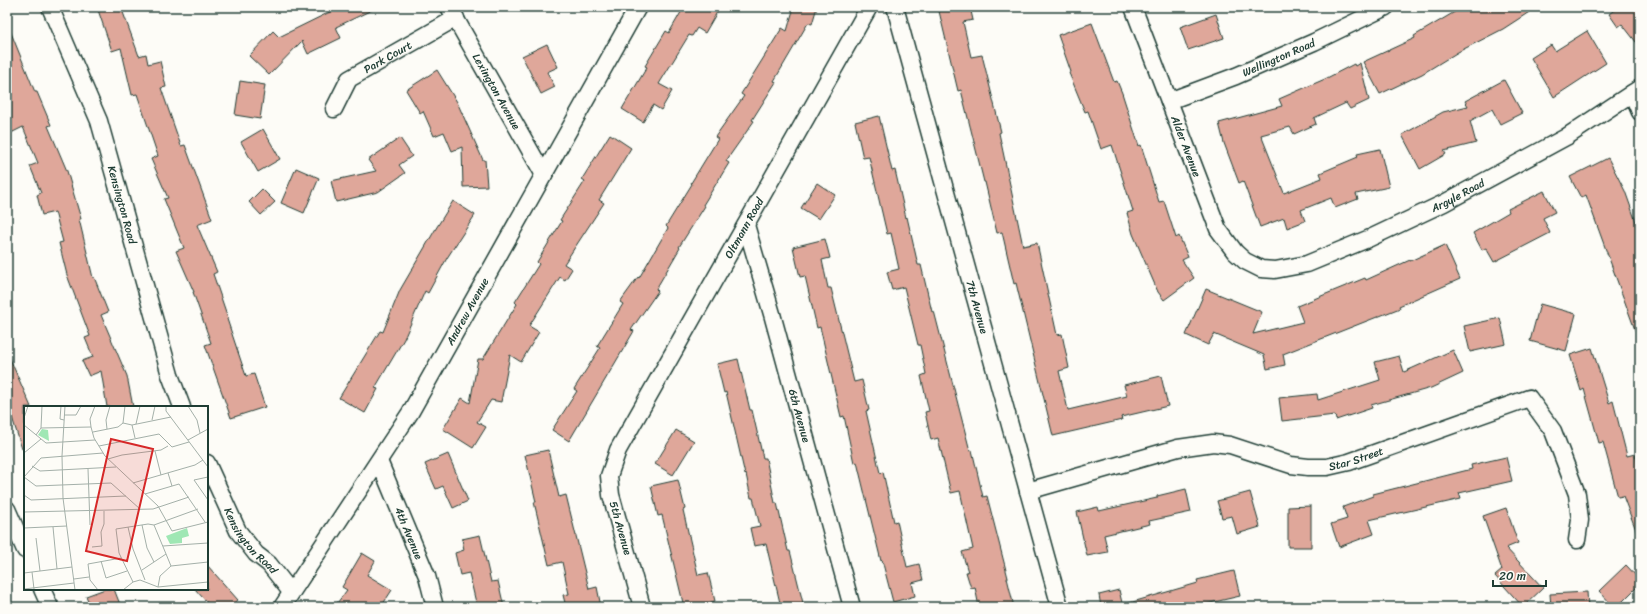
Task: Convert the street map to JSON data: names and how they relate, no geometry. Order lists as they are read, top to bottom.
{
  "streets": {
    "street": [
      "Park Court",
      "Wellington Road",
      "Lexington Avenue",
      "Alder Avenue",
      "Argyle Road",
      "Kensington Road",
      "Oltmann Road",
      "7th Avenue",
      "Andrew Avenue",
      "6th Avenue",
      "Star Street",
      "5th Avenue",
      "4th Avenue"
    ]
  },
  "crossings": [
    ["Park Court", "Lexington Avenue"],
    ["Wellington Road", "Alder Avenue"],
    ["Lexington Avenue", "Andrew Avenue"],
    ["Alder Avenue", "Argyle Road"],
    ["Kensington Road", "Andrew Avenue"],
    ["Oltmann Road", "6th Avenue"],
    ["Oltmann Road", "5th Avenue"],
    ["7th Avenue", "Star Street"],
    ["Andrew Avenue", "4th Avenue"]
  ],
  "scale_bar": "20 m"
}
